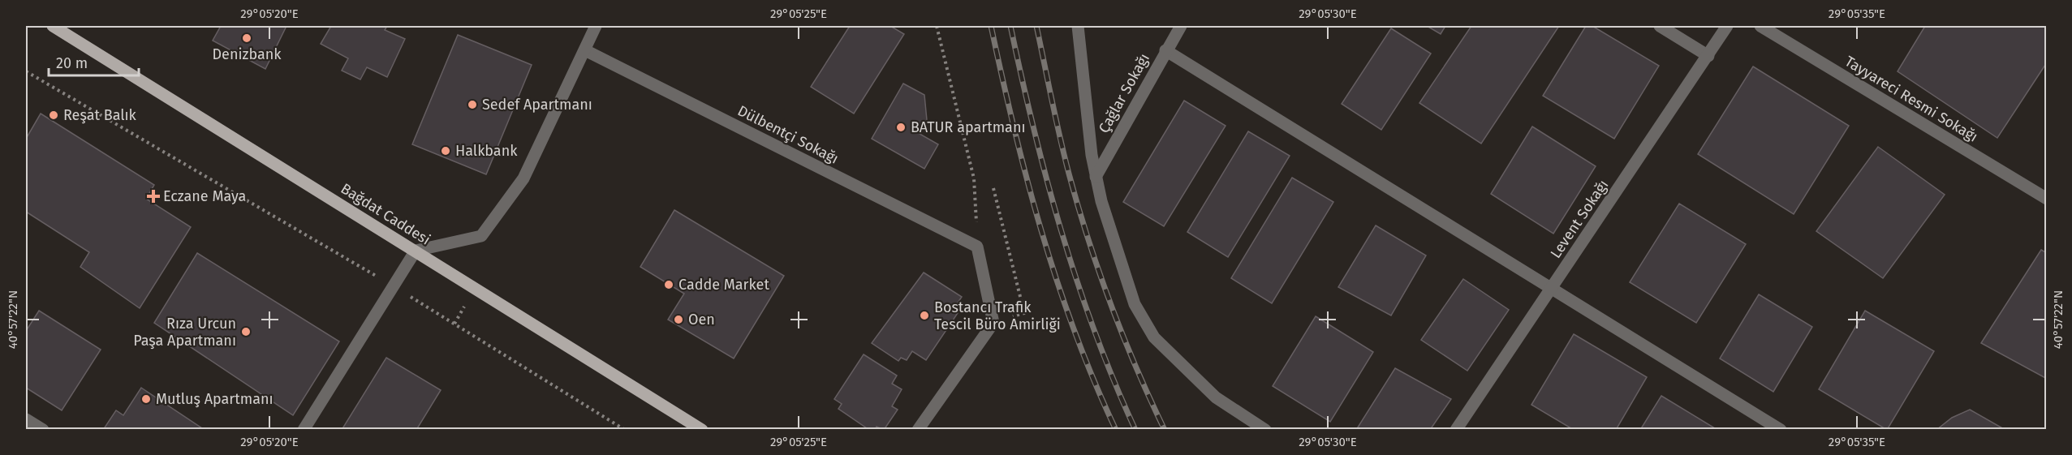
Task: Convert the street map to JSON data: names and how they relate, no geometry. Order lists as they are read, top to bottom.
{
  "streets": {
    "main road": ["Bağdat Caddesi"],
    "street": [
      "Çağlar Sokağı",
      "Tayyareci Resmi Sokağı",
      "Dülbentçi Sokağı",
      "Levent Sokağı"
    ]
  },
  "places": {
    "other": [
      "Denizbank",
      "Sedef Apartmanı",
      "Reşat Balık",
      "BATUR apartmanı",
      "Halkbank",
      "Cadde Market",
      "Bostancı Trafik Tescil Büro Amirliği",
      "Oen",
      "Rıza Urcun Paşa Apartmanı",
      "Mutluş Apartmanı"
    ],
    "health": ["Eczane Maya"]
  },
  "scale_bar": "20 m",
  "coordinates": [
    "29°05'20\"E",
    "29°05'25\"E",
    "29°05'30\"E",
    "29°05'35\"E",
    "40°57'22\"N"
  ]
}
